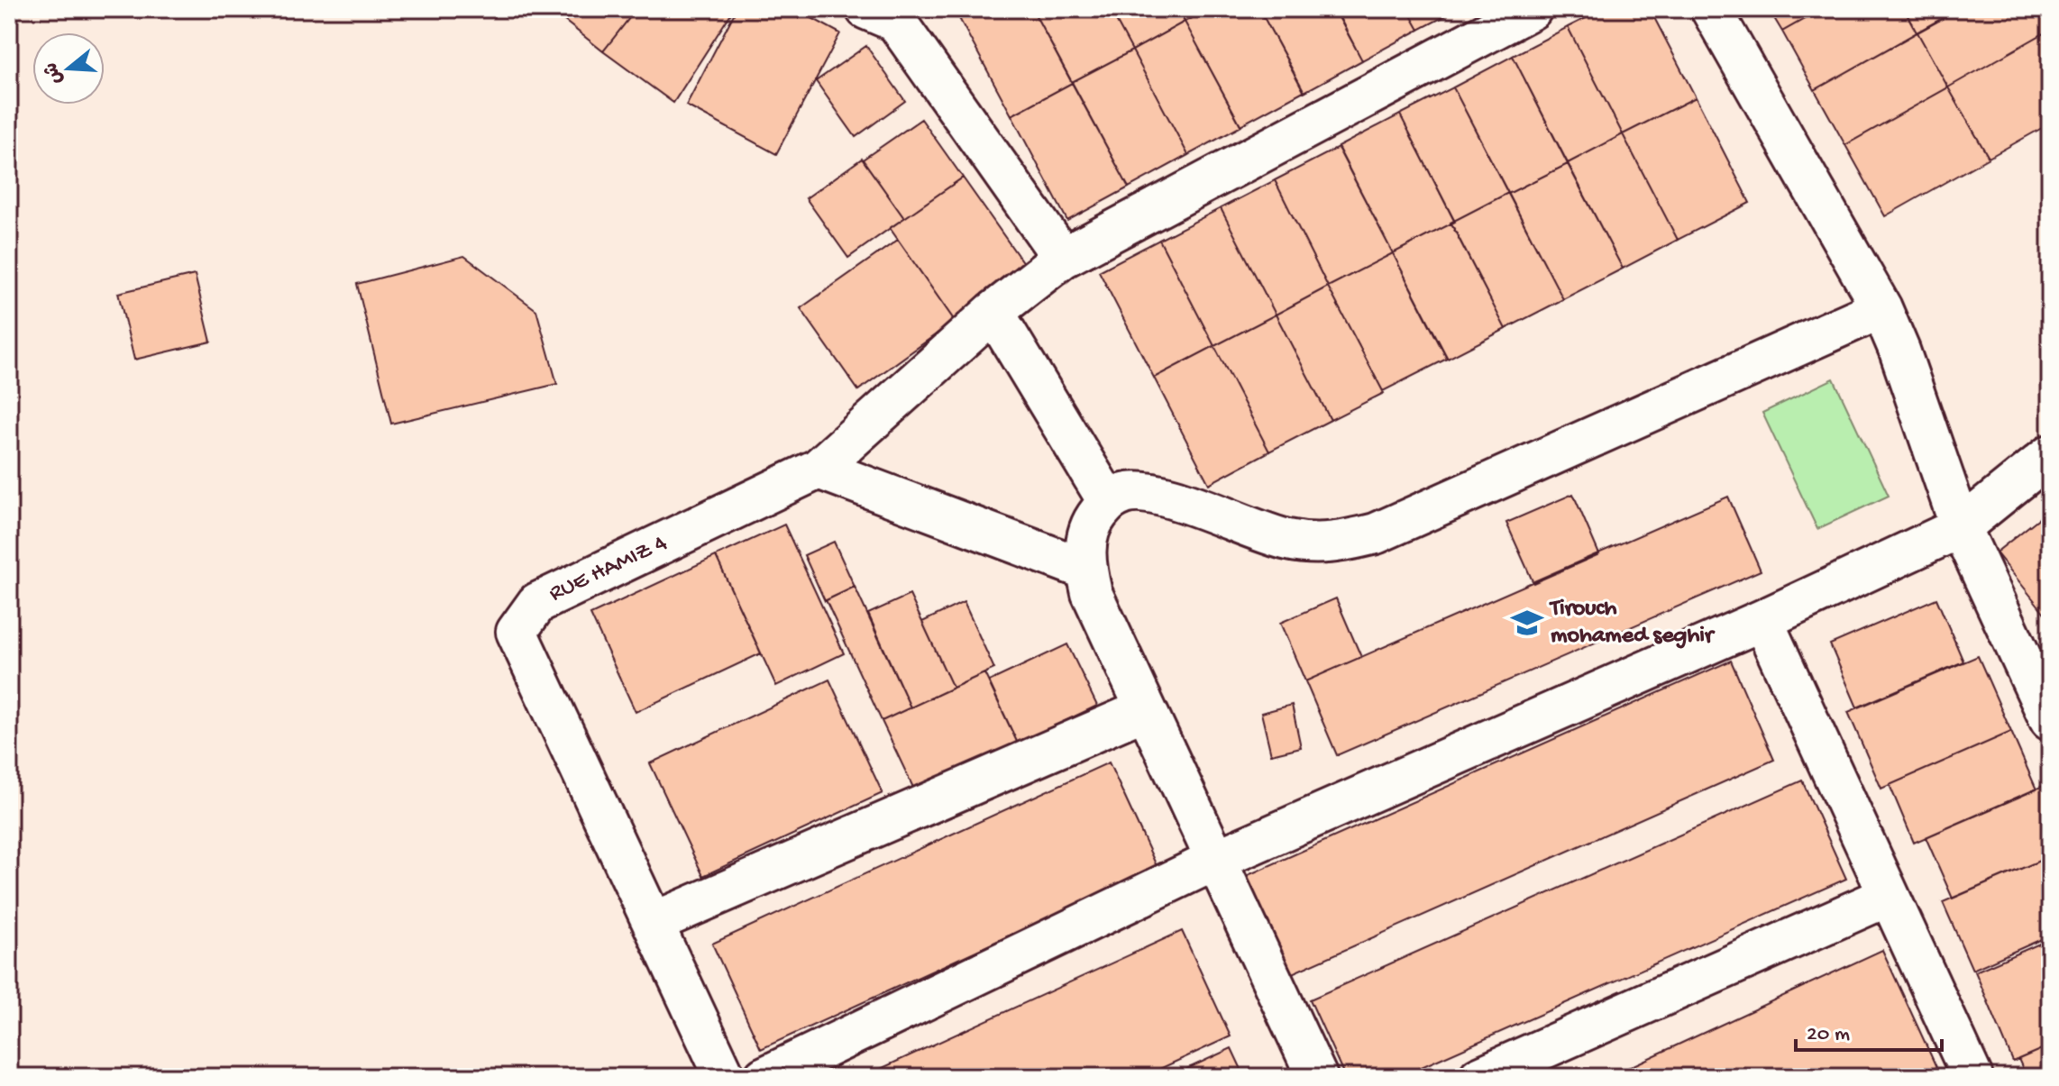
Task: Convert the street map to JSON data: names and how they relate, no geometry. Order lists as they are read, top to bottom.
{
  "streets": {
    "street": ["RUE HAMIZ 4"]
  },
  "places": {
    "school or university": ["Tirouch mohamed seghir"]
  },
  "scale_bar": "20 m",
  "north": "left"
}
